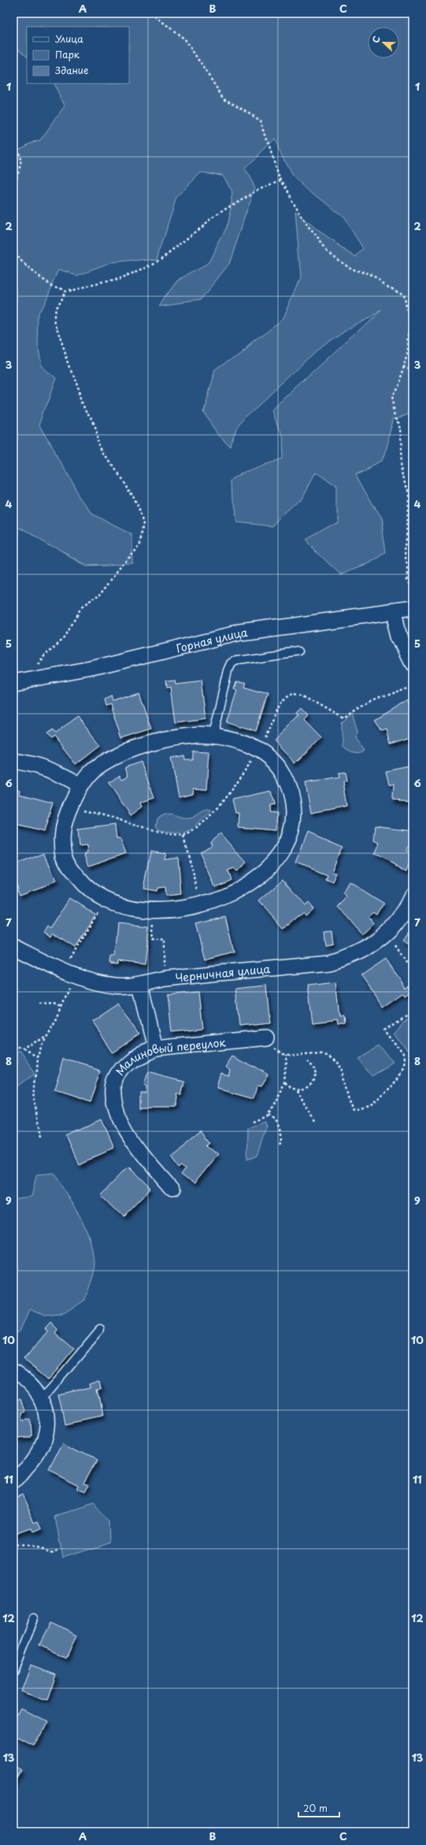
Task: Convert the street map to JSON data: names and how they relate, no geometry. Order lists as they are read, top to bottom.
{
  "streets": {
    "street": ["Горная улица", "Черничная улица", "Малиновый переулок"]
  },
  "legend": ["Улица", "Парк", "Здание"],
  "scale_bar": "20 m",
  "north": "left",
  "grid": {
    "columns": ["A", "B", "C"],
    "rows": [
      "1",
      "2",
      "3",
      "4",
      "5",
      "6",
      "7",
      "8",
      "9",
      "10",
      "11",
      "12",
      "13"
    ]
  }
}
